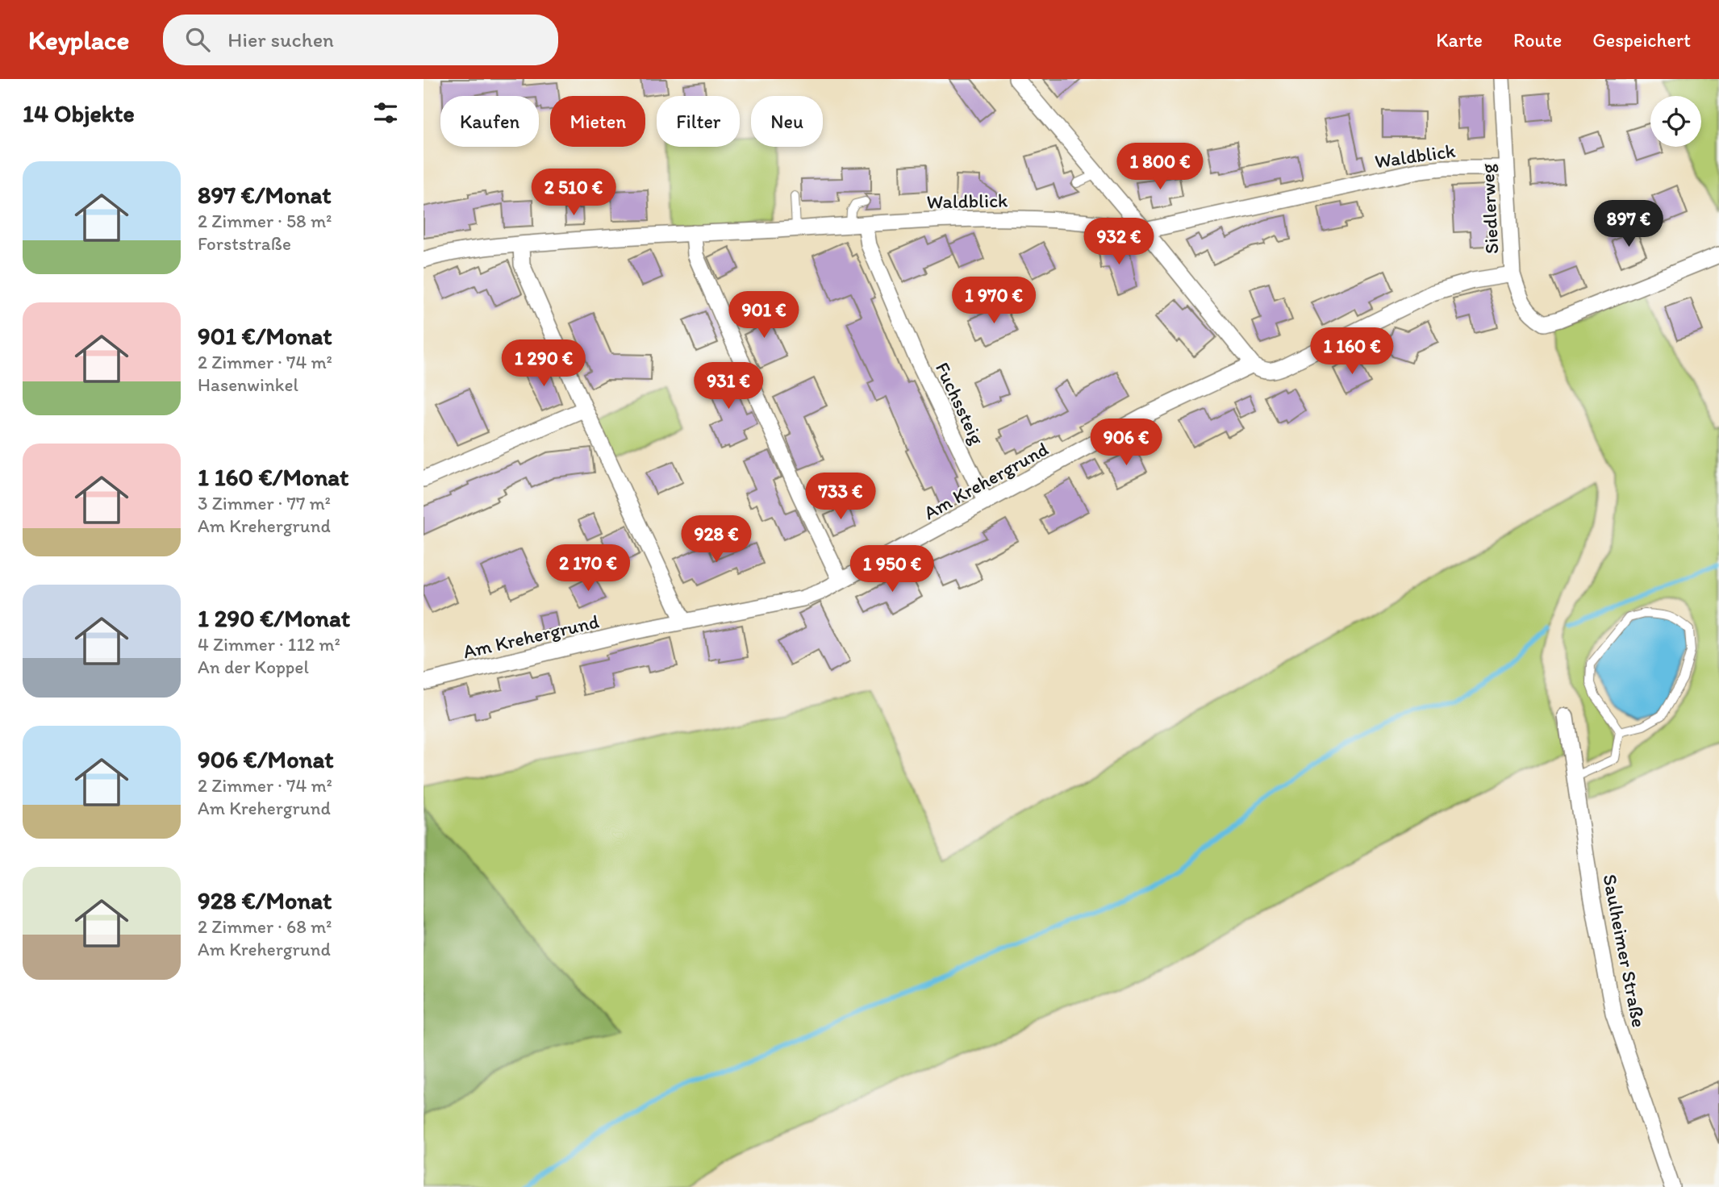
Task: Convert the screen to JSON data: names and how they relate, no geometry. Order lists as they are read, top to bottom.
{
  "streets": {
    "street": [
      "Waldblick",
      "Siedlerweg",
      "Fuchssteig",
      "Am Krehergrund",
      "Saulheimer Straße"
    ]
  },
  "crossings": [
    ["Waldblick", "Siedlerweg"],
    ["Waldblick", "Fuchssteig"],
    ["Fuchssteig", "Am Krehergrund"]
  ],
  "page": {
    "header": "Keyplace",
    "search": "Hier suchen",
    "nav": ["Karte", "Route", "Gespeichert"],
    "heading": "14 Objekte",
    "chip": [
      "Kaufen",
      "Mieten",
      "Filter",
      "Neu"
    ],
    "price": [
      "1 800 €",
      "2 510 €",
      "897 €",
      "932 €",
      "1 970 €",
      "901 €",
      "1 160 €",
      "1 290 €",
      "931 €",
      "906 €",
      "733 €",
      "928 €",
      "2 170 €",
      "1 950 €"
    ],
    "list": [
      {
        "name": "897 €/Monat",
        "note": "2 Zimmer · 58 m² · Forststraße"
      },
      {
        "name": "901 €/Monat",
        "note": "2 Zimmer · 74 m² · Hasenwinkel"
      },
      {
        "name": "1 160 €/Monat",
        "note": "3 Zimmer · 77 m² · Am Krehergrund"
      },
      {
        "name": "1 290 €/Monat",
        "note": "4 Zimmer · 112 m² · An der Koppel"
      },
      {
        "name": "906 €/Monat",
        "note": "2 Zimmer · 74 m² · Am Krehergrund"
      },
      {
        "name": "928 €/Monat",
        "note": "2 Zimmer · 68 m² · Am Krehergrund"
      }
    ]
  }
}
